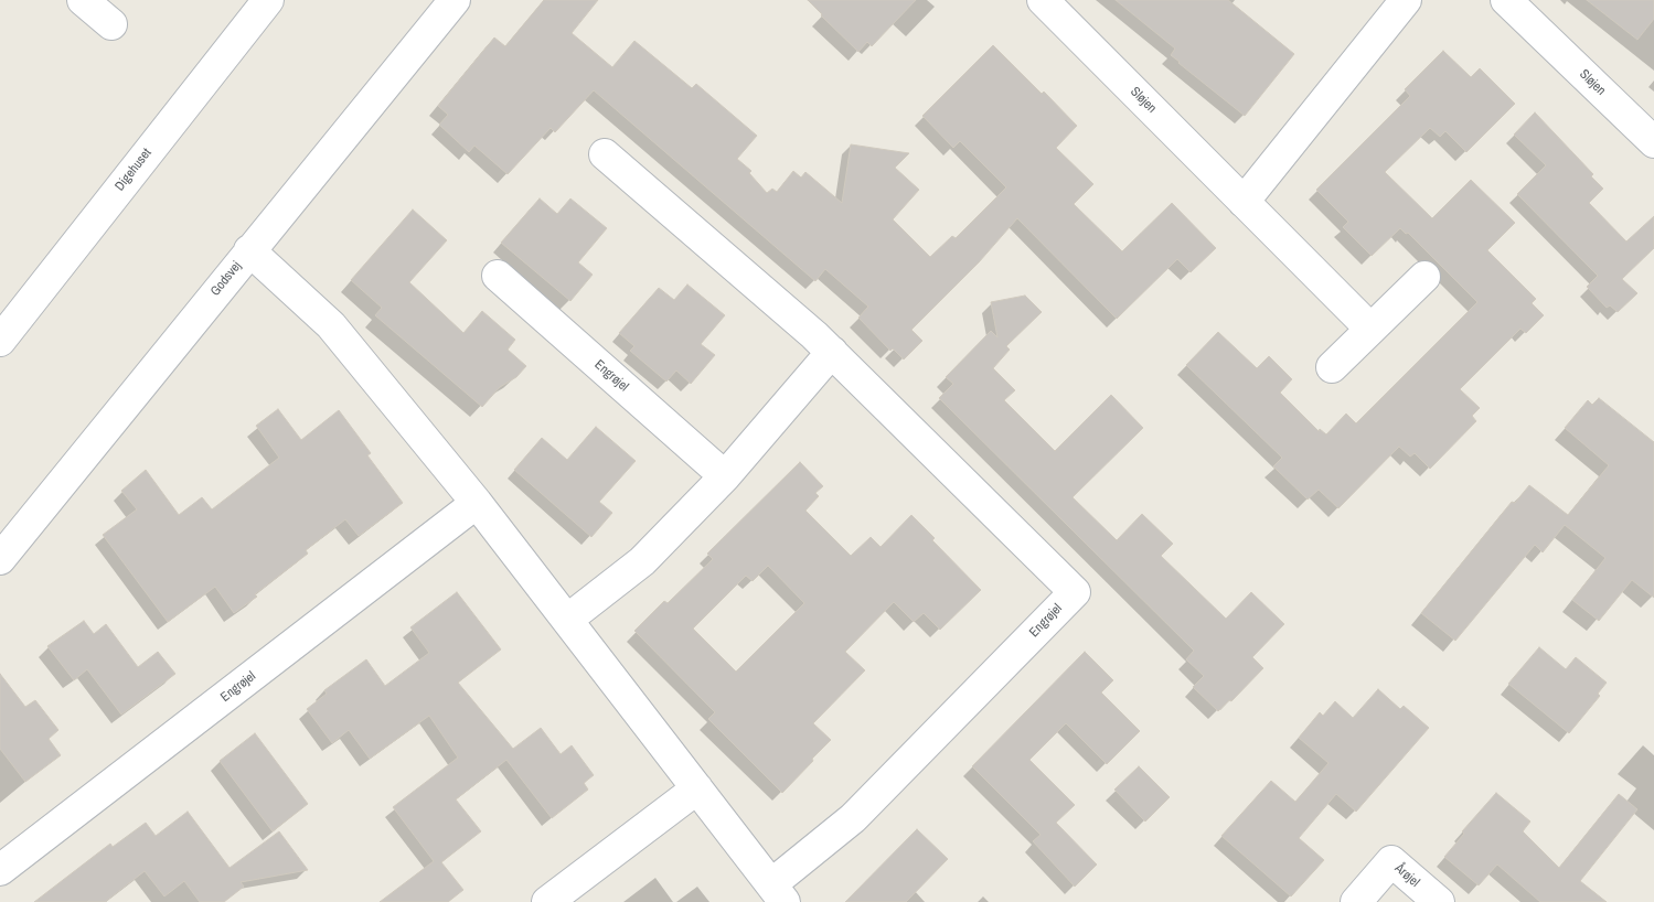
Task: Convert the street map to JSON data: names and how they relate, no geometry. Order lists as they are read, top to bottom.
{
  "streets": {
    "street": [
      "Sløjen",
      "Digehuset",
      "Godsvej",
      "Engrøjel",
      "Årøjel"
    ]
  },
  "crossings": [
    ["Godsvej", "Engrøjel"]
  ]
}
